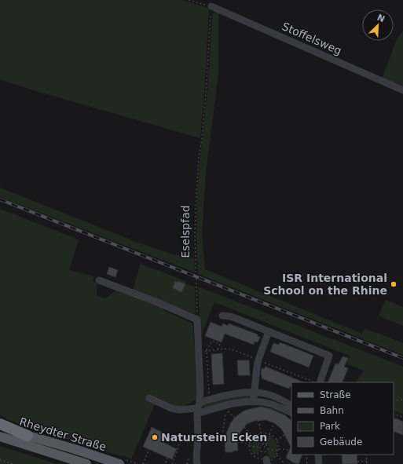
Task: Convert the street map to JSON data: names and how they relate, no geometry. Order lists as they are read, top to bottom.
{
  "streets": {
    "main road": ["Rheydter Straße"],
    "street": ["Stoffelsweg"],
    "path": ["Eselspfad"]
  },
  "crossings": [
    ["Stoffelsweg", "Eselspfad"]
  ],
  "places": ["ISR International School on the Rhine", "Naturstein Ecken"],
  "legend": [
    "Straße",
    "Bahn",
    "Park",
    "Gebäude"
  ],
  "north": "top right"
}
